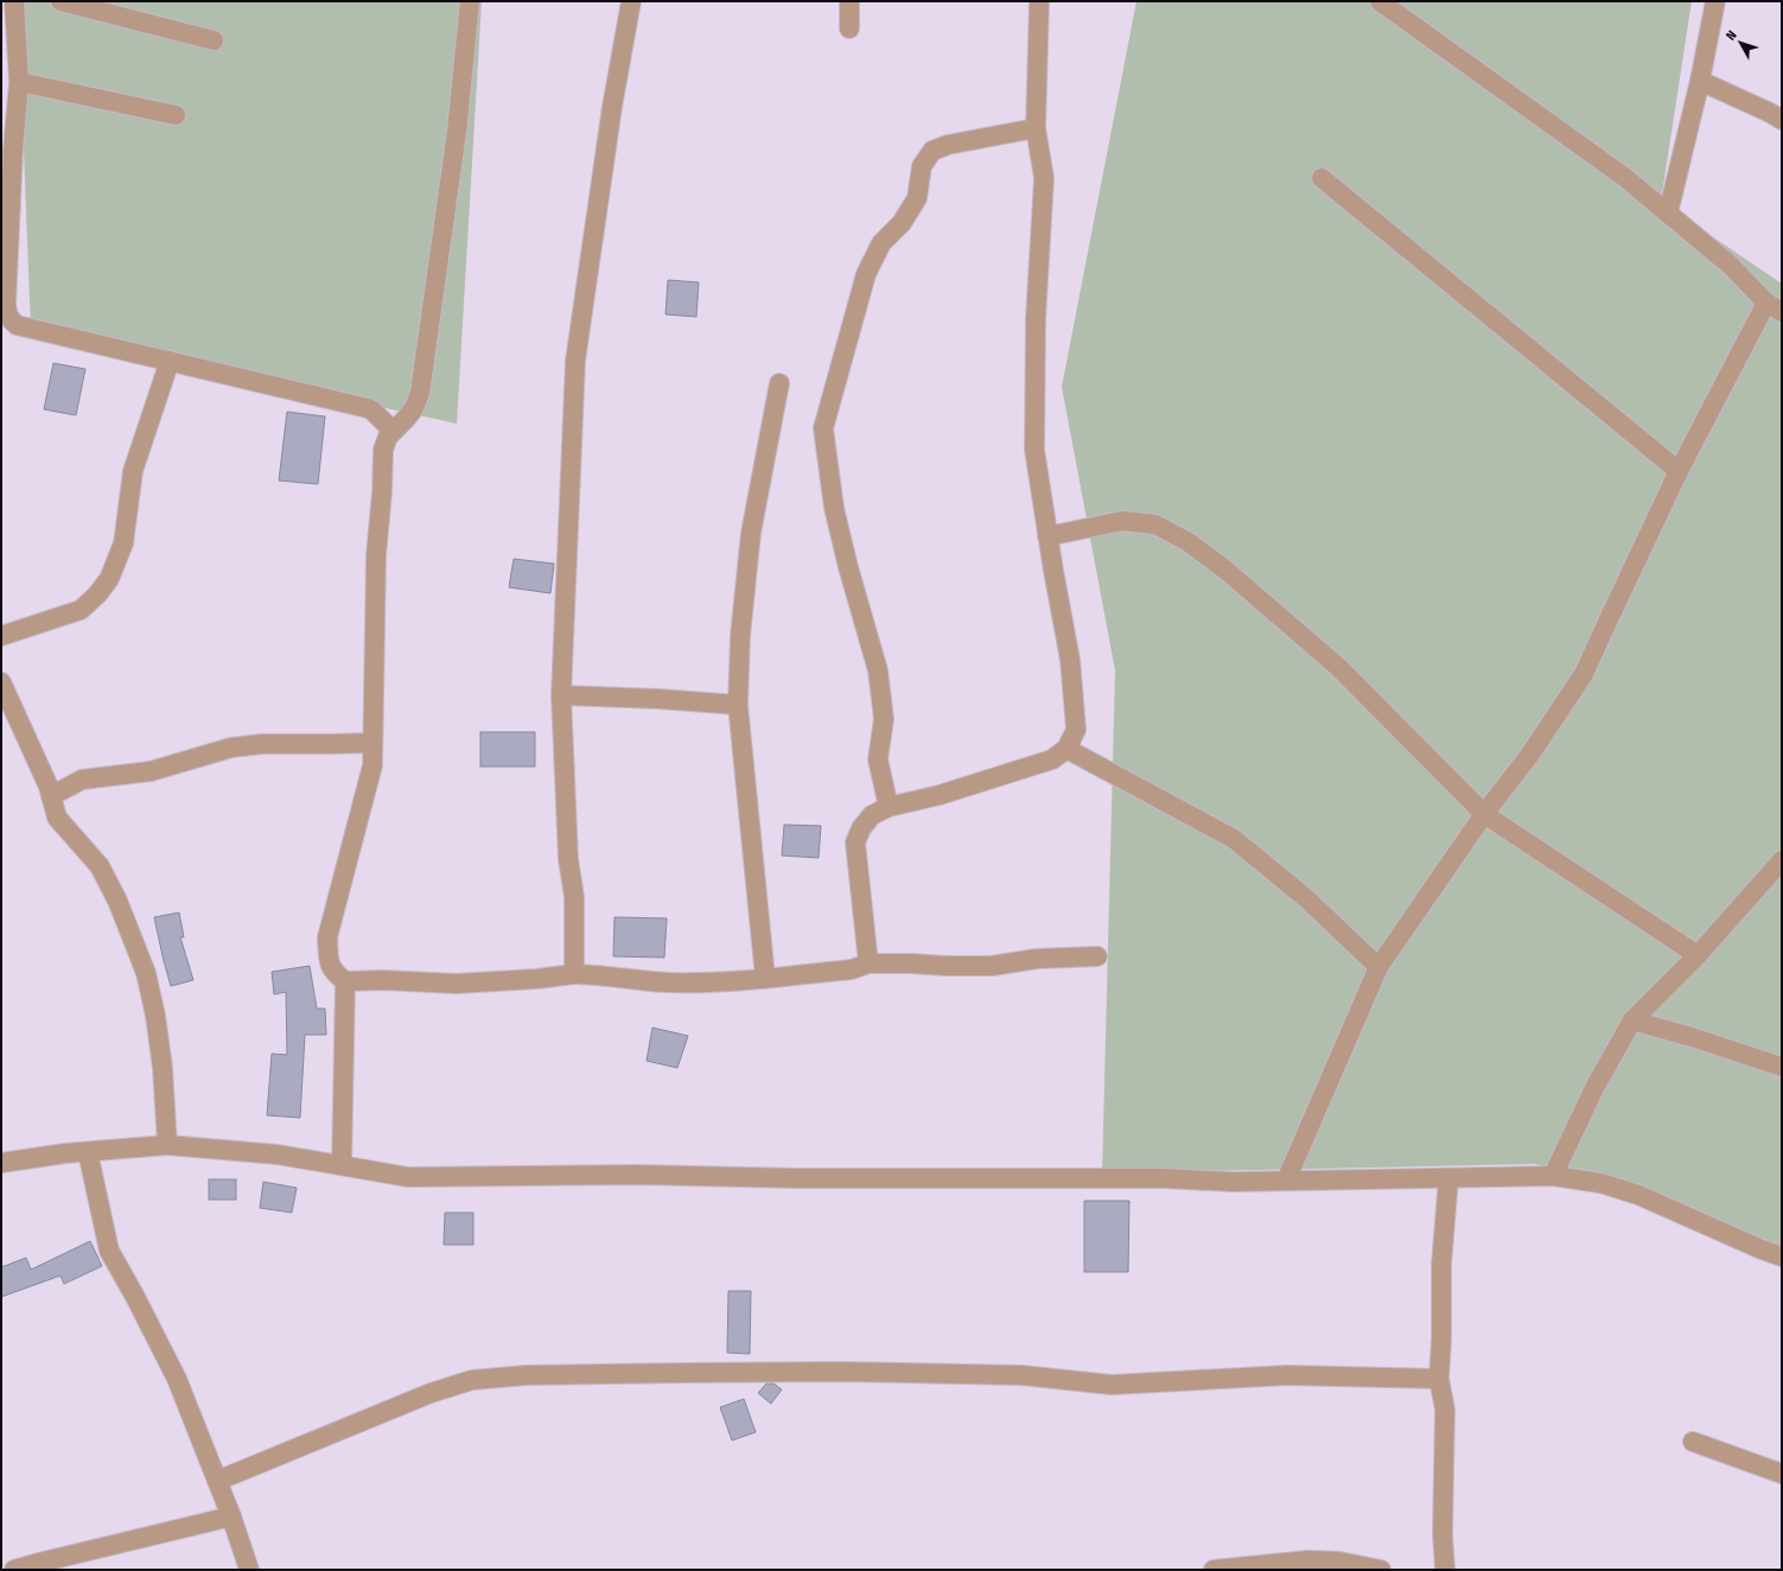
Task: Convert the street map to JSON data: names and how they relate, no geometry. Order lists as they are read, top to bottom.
{
  "north": "top left"
}
